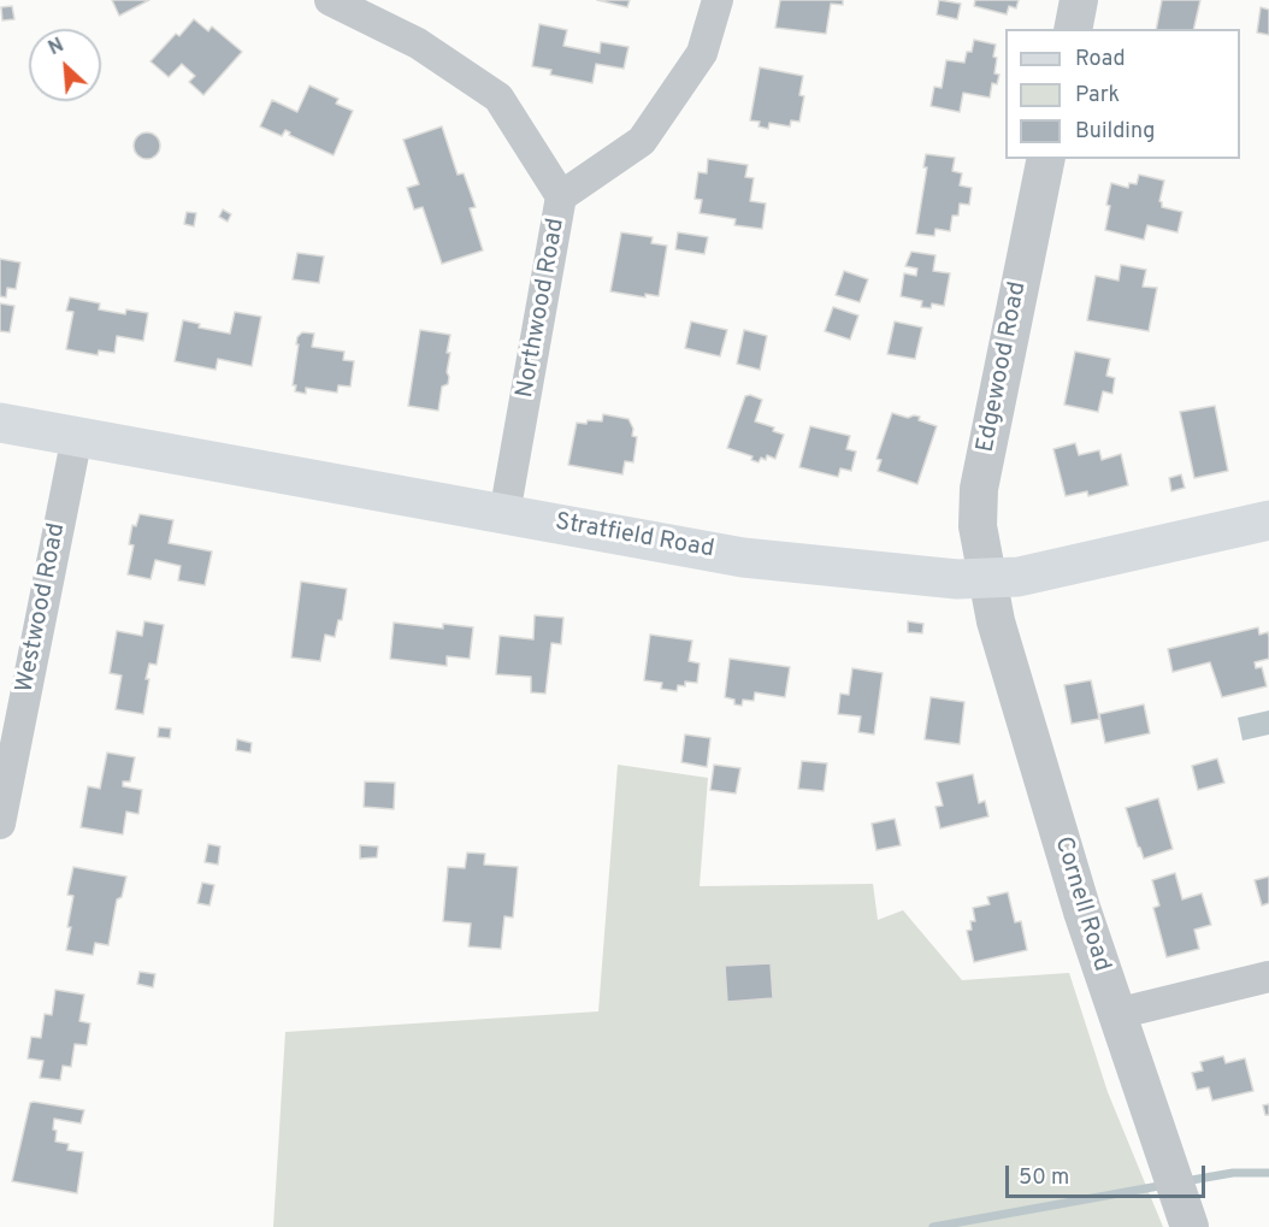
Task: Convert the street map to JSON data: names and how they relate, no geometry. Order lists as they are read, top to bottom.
{
  "streets": {
    "main road": ["Stratfield Road"],
    "street": [
      "Northwood Road",
      "Edgewood Road",
      "Westwood Road",
      "Cornell Road"
    ]
  },
  "crossings": [
    ["Northwood Road", "Stratfield Road"],
    ["Edgewood Road", "Stratfield Road"],
    ["Edgewood Road", "Cornell Road"],
    ["Stratfield Road", "Westwood Road"],
    ["Stratfield Road", "Cornell Road"]
  ],
  "legend": ["Road", "Park", "Building"],
  "scale_bar": "50 m",
  "north": "top left"
}
